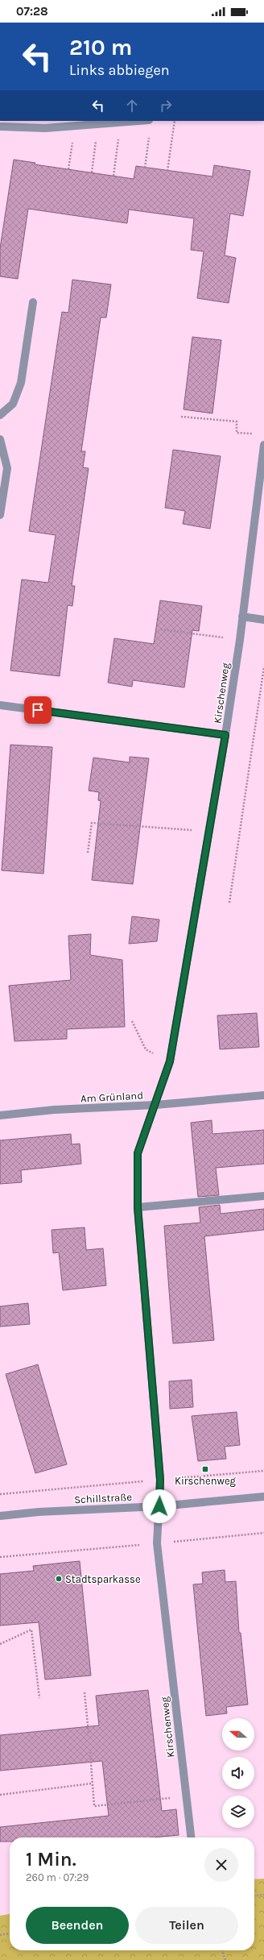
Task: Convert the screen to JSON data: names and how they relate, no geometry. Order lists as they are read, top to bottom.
{
  "streets": {
    "street": ["Kirschenweg", "Am Grünland", "Schillstraße"]
  },
  "crossings": [
    ["Kirschenweg", "Am Grünland"],
    ["Kirschenweg", "Schillstraße"]
  ],
  "places": {
    "transit": ["Kirschenweg"],
    "other": ["Stadtsparkasse"]
  },
  "north": "left",
  "page": {
    "status": "07:28",
    "turn": ["210 m", "Links abbiegen"],
    "heading": ["1 Min.", "260 m · 07:29"],
    "buttons": ["Beenden", "Teilen"]
  }
}
